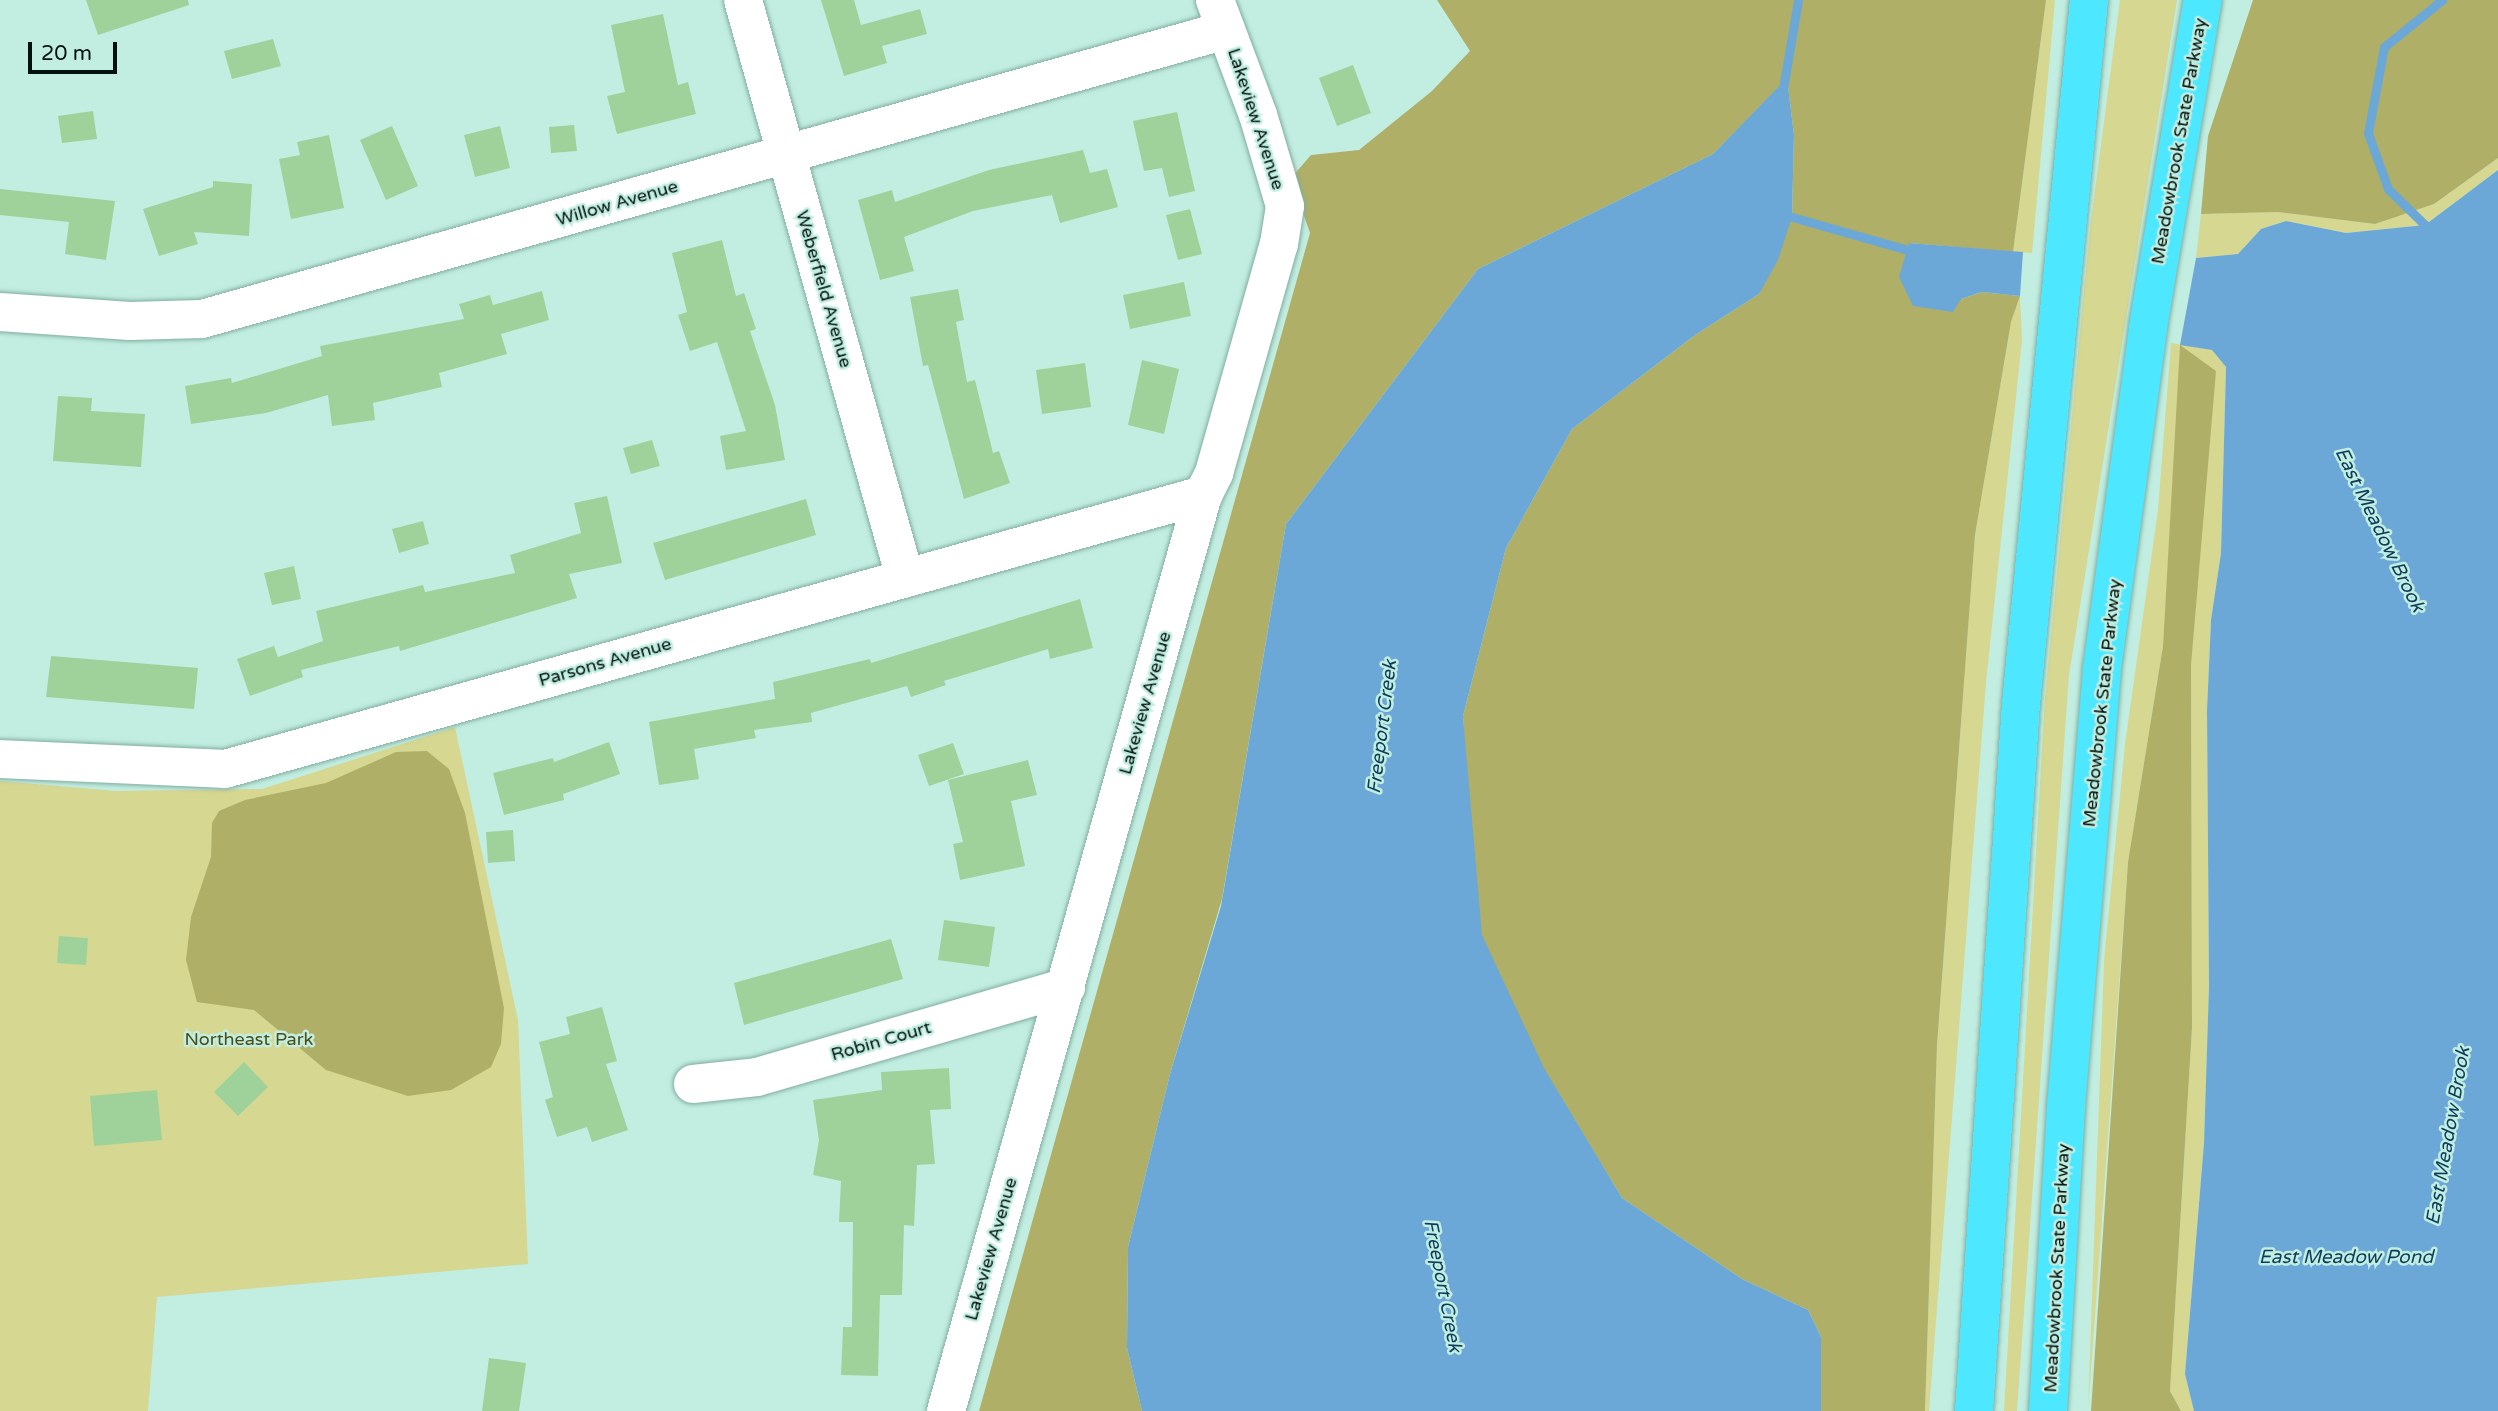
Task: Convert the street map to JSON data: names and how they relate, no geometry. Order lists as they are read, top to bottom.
{
  "streets": {
    "highway": ["Meadowbrook State Parkway"],
    "street": [
      "Lakeview Avenue",
      "Willow Avenue",
      "Weberfield Avenue",
      "Parsons Avenue",
      "Robin Court"
    ]
  },
  "crossings": [
    ["Lakeview Avenue", "Willow Avenue"],
    ["Lakeview Avenue", "Parsons Avenue"],
    ["Lakeview Avenue", "Robin Court"],
    ["Willow Avenue", "Weberfield Avenue"],
    ["Weberfield Avenue", "Parsons Avenue"]
  ],
  "water": ["East Meadow Brook", "Freeport Creek", "East Meadow Pond"],
  "parks": ["Northeast Park"],
  "scale_bar": "20 m"
}
